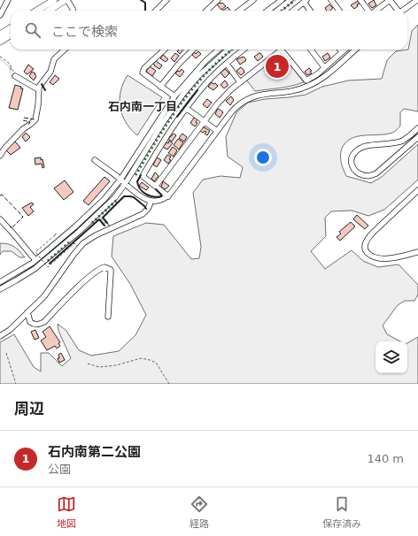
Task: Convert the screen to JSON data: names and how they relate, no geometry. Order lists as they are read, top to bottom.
{
  "districts": ["石内南一丁目"],
  "page": {
    "search": "ここで検索",
    "pins": "1",
    "heading": "周辺",
    "list": [
      {
        "mark": "1",
        "name": "石内南第二公園",
        "note": "公園",
        "value": "140 m"
      }
    ],
    "nav": ["地図", "経路", "保存済み"]
  }
}
